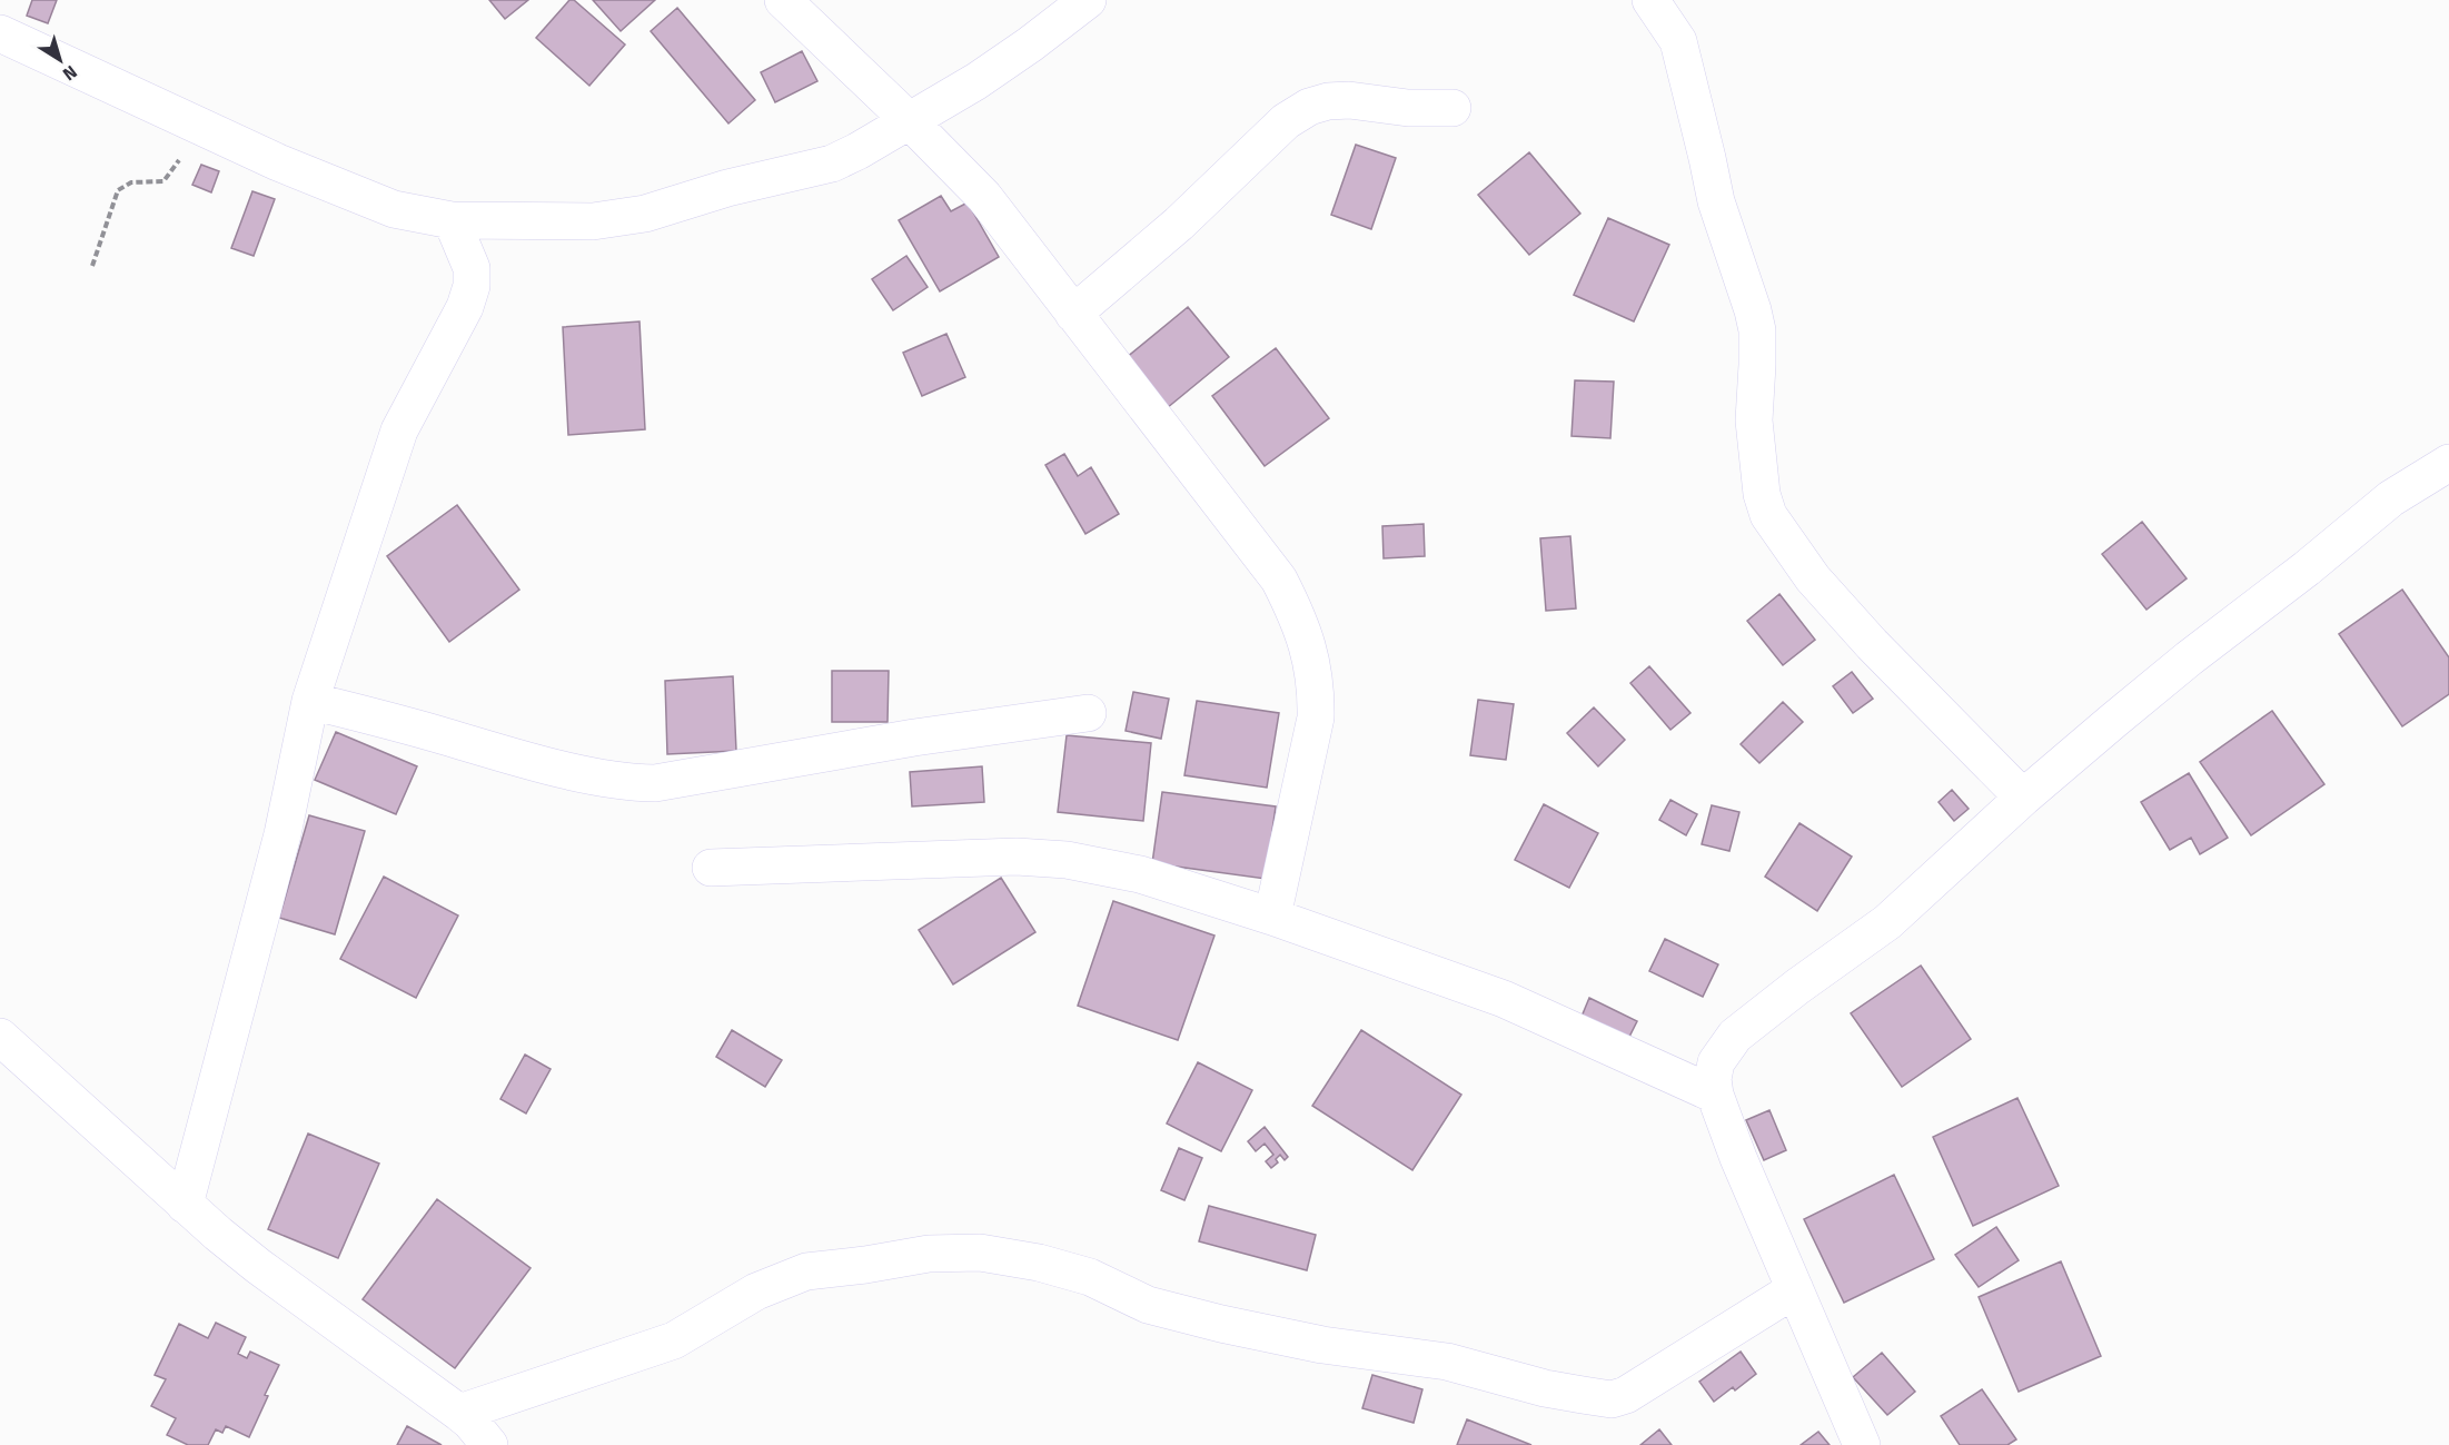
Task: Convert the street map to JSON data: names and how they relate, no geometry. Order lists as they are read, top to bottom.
{
  "north": "bottom right"
}
